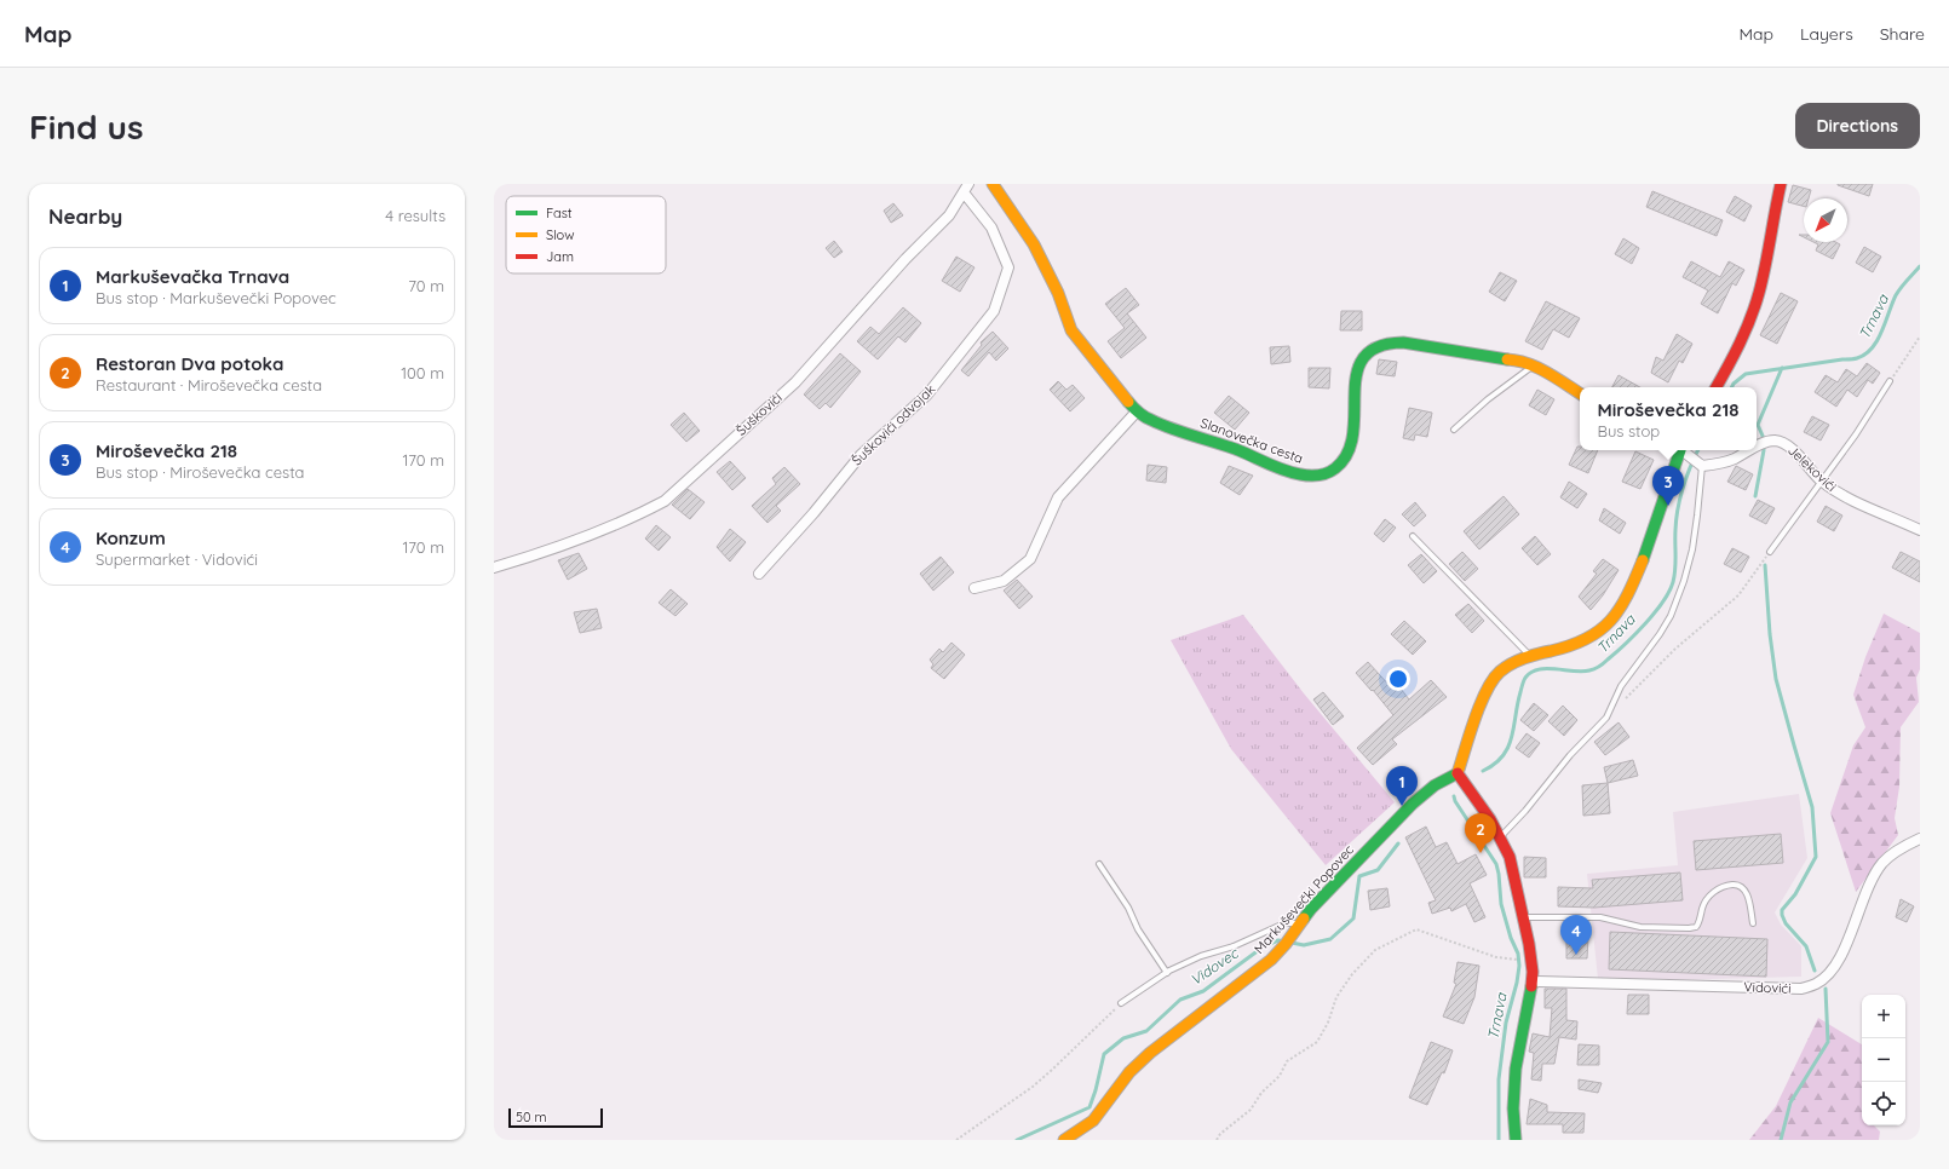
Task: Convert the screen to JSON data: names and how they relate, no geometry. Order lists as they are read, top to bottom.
{
  "streets": {
    "street": [
      "Šuškovići",
      "Šuškovići odvojak",
      "Slanovečka cesta",
      "Jelekovići",
      "Markuševečki Popovec",
      "Vidovići"
    ]
  },
  "crossings": [
    ["Šuškovići", "Šuškovići odvojak"]
  ],
  "water": ["Trnava", "Vidovec"],
  "legend": ["Fast", "Slow", "Jam"],
  "scale_bar": "50 m",
  "north": "bottom left",
  "page": {
    "header": "Map",
    "nav": ["Map", "Layers", "Share"],
    "buttons": "Directions",
    "title": "Find us",
    "heading": ["Nearby", "4 results"],
    "list": [
      {
        "mark": "1",
        "name": "Markuševačka Trnava",
        "note": "Bus stop · Markuševečki Popovec",
        "value": "70 m"
      },
      {
        "mark": "2",
        "name": "Restoran Dva potoka",
        "note": "Restaurant · Miroševečka cesta",
        "value": "100 m"
      },
      {
        "mark": "3",
        "name": "Miroševečka 218",
        "note": "Bus stop · Miroševečka cesta",
        "value": "170 m"
      },
      {
        "mark": "4",
        "name": "Konzum",
        "note": "Supermarket · Vidovići",
        "value": "170 m"
      }
    ],
    "popup": ["Miroševečka 218", "Bus stop"],
    "pins": [
      "3",
      "1",
      "2",
      "4"
    ],
    "map_buttons": ["+", "−"],
    "scale": "50 m"
  }
}
